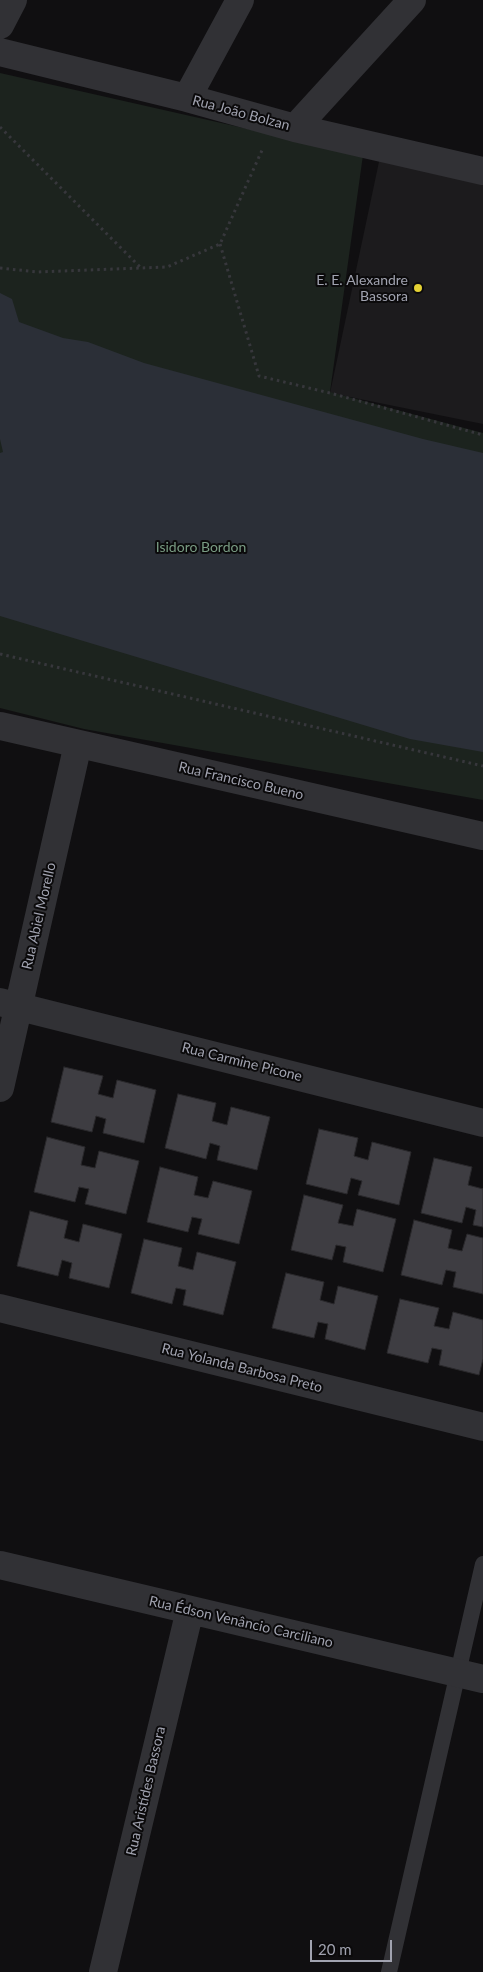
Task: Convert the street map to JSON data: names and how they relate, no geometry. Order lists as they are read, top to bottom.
{
  "streets": {
    "street": [
      "Rua João Bolzan",
      "Rua Francisco Bueno",
      "Rua Abiel Morello",
      "Rua Carmine Picone",
      "Rua Yolanda Barbosa Preto",
      "Rua Édson Venâncio Carciliano",
      "Rua Aristídes Bassora"
    ]
  },
  "crossings": [
    ["Rua Francisco Bueno", "Rua Abiel Morello"],
    ["Rua Abiel Morello", "Rua Carmine Picone"],
    ["Rua Édson Venâncio Carciliano", "Rua Aristídes Bassora"]
  ],
  "parks": ["Isidoro Bordon"],
  "places": ["E. E. Alexandre Bassora"],
  "scale_bar": "20 m"
}
